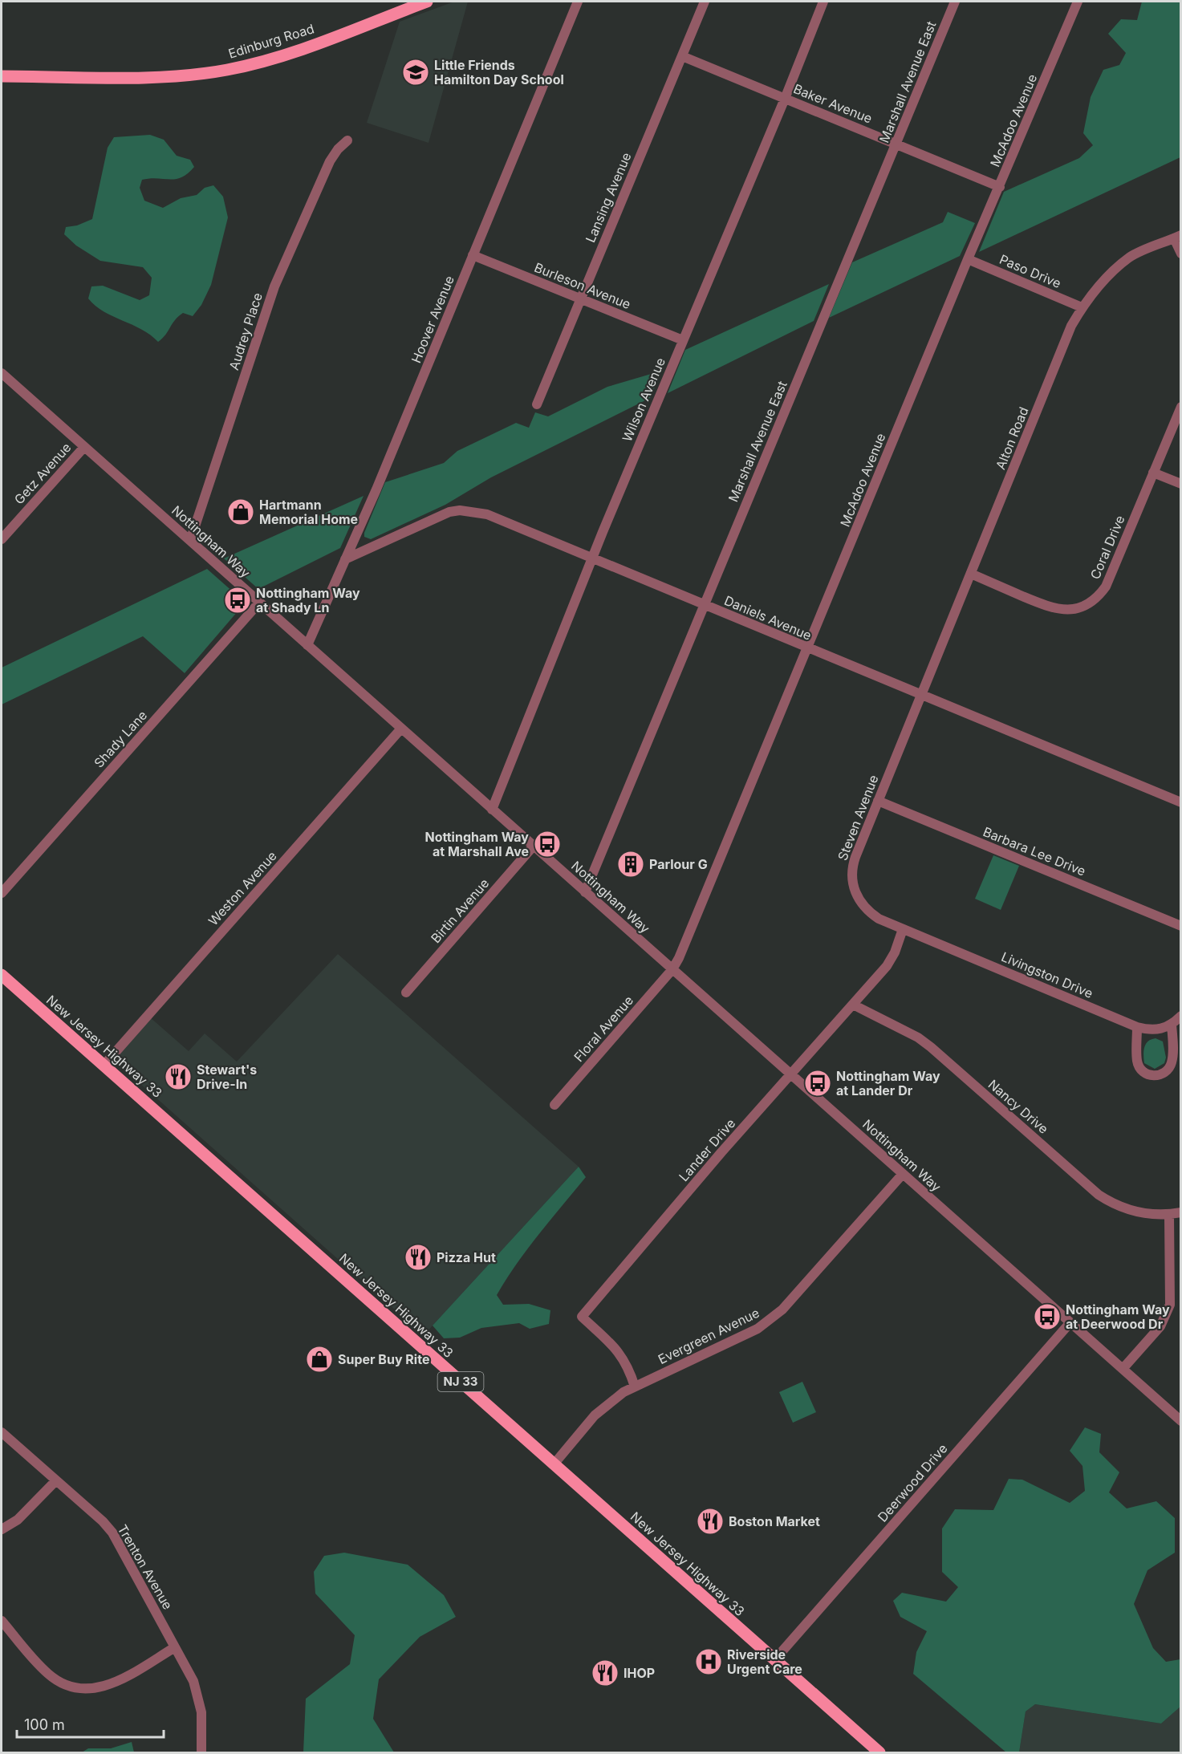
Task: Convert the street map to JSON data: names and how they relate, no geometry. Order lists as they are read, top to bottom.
{
  "streets": {
    "main road": ["Edinburg Road", "New Jersey Highway 33", "NJ 33"],
    "street": [
      "Marshall Avenue East",
      "Baker Avenue",
      "McAdoo Avenue",
      "Lansing Avenue",
      "Paso Drive",
      "Burleson Avenue",
      "Hoover Avenue",
      "Audrey Place",
      "Wilson Avenue",
      "Alton Road",
      "Getz Avenue",
      "Nottingham Way",
      "Coral Drive",
      "Daniels Avenue",
      "Shady Lane",
      "Steven Avenue",
      "Barbara Lee Drive",
      "Weston Avenue",
      "Birtin Avenue",
      "Livingston Drive",
      "Floral Avenue",
      "Nancy Drive",
      "Lander Drive",
      "Evergreen Avenue",
      "Deerwood Drive",
      "Trenton Avenue"
    ]
  },
  "crossings": [
    ["Marshall Avenue East", "Baker Avenue"],
    ["Marshall Avenue East", "Nottingham Way"],
    ["Marshall Avenue East", "Daniels Avenue"],
    ["Baker Avenue", "McAdoo Avenue"],
    ["Baker Avenue", "Lansing Avenue"],
    ["Baker Avenue", "Wilson Avenue"],
    ["McAdoo Avenue", "Paso Drive"],
    ["McAdoo Avenue", "Nottingham Way"],
    ["McAdoo Avenue", "Daniels Avenue"],
    ["McAdoo Avenue", "Floral Avenue"],
    ["Lansing Avenue", "Burleson Avenue"],
    ["Paso Drive", "Alton Road"],
    ["Burleson Avenue", "Hoover Avenue"],
    ["Burleson Avenue", "Wilson Avenue"],
    ["Hoover Avenue", "Nottingham Way"],
    ["Hoover Avenue", "Daniels Avenue"],
    ["Audrey Place", "Nottingham Way"],
    ["Wilson Avenue", "Nottingham Way"],
    ["Wilson Avenue", "Daniels Avenue"],
    ["Alton Road", "Coral Drive"],
    ["Alton Road", "Daniels Avenue"],
    ["Alton Road", "Steven Avenue"],
    ["Getz Avenue", "Nottingham Way"],
    ["Nottingham Way", "Shady Lane"],
    ["Nottingham Way", "Weston Avenue"],
    ["Nottingham Way", "Birtin Avenue"],
    ["Nottingham Way", "Floral Avenue"],
    ["Nottingham Way", "Lander Drive"],
    ["Nottingham Way", "Evergreen Avenue"],
    ["Nottingham Way", "Deerwood Drive"],
    ["Daniels Avenue", "Steven Avenue"],
    ["Steven Avenue", "Barbara Lee Drive"],
    ["Steven Avenue", "Livingston Drive"],
    ["Steven Avenue", "Lander Drive"],
    ["Weston Avenue", "New Jersey Highway 33"],
    ["Livingston Drive", "Lander Drive"],
    ["New Jersey Highway 33", "Evergreen Avenue"],
    ["New Jersey Highway 33", "Deerwood Drive"],
    ["Nancy Drive", "Lander Drive"],
    ["Lander Drive", "Evergreen Avenue"]
  ],
  "places": {
    "school or university": ["Little Friends Hamilton Day School"],
    "shop": ["Hartmann Memorial Home", "Super Buy Rite"],
    "bus stop": [
      "Nottingham Way at Shady Ln",
      "Nottingham Way at Marshall Ave",
      "Nottingham Way at Lander Dr",
      "Nottingham Way at Deerwood Dr"
    ],
    "building": ["Parlour G"],
    "restaurant": [
      "Stewart's Drive-In",
      "Pizza Hut",
      "Boston Market",
      "IHOP"
    ],
    "hospital": ["Riverside Urgent Care"]
  },
  "scale_bar": "100 m"
}
